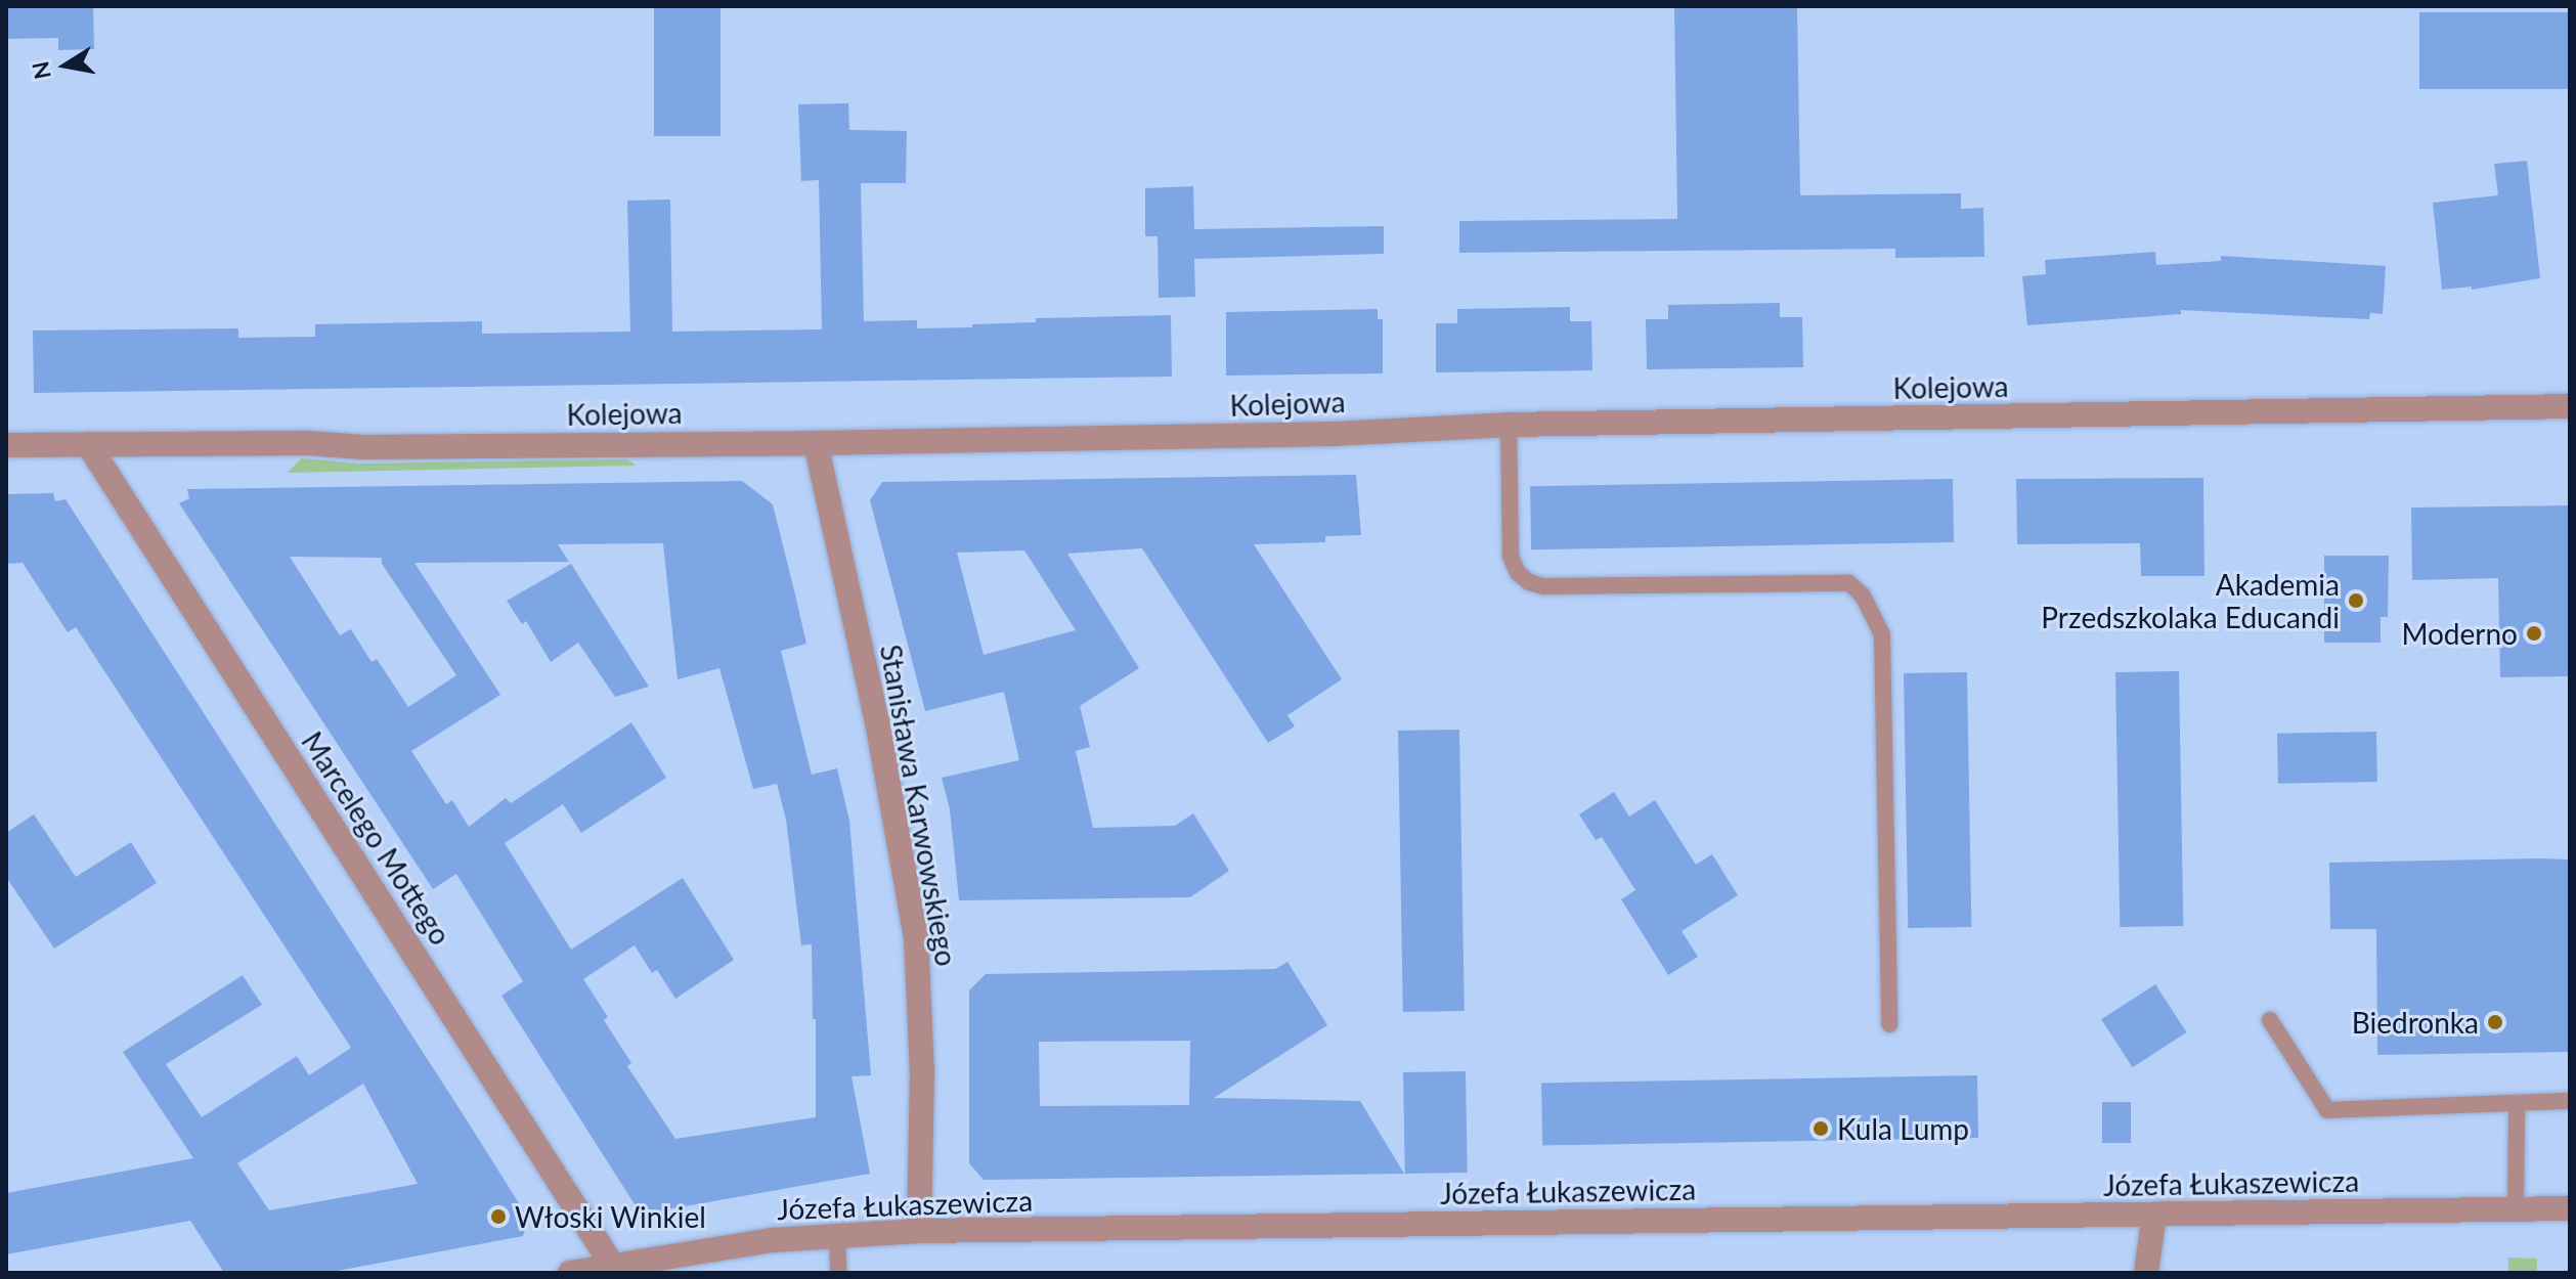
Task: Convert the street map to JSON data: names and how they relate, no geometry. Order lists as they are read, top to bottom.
{
  "streets": {
    "street": [
      "Kolejowa",
      "Stanisława Karwowskiego",
      "Marcelego Mottego",
      "Józefa Łukaszewicza"
    ]
  },
  "crossings": [
    ["Kolejowa", "Stanisława Karwowskiego"],
    ["Kolejowa", "Marcelego Mottego"],
    ["Stanisława Karwowskiego", "Józefa Łukaszewicza"],
    ["Marcelego Mottego", "Józefa Łukaszewicza"]
  ],
  "places": [
    "Akademia Przedszkolaka Educandi",
    "Moderno",
    "Biedronka",
    "Kula Lump",
    "Włoski Winkiel"
  ],
  "north": "left"
}
